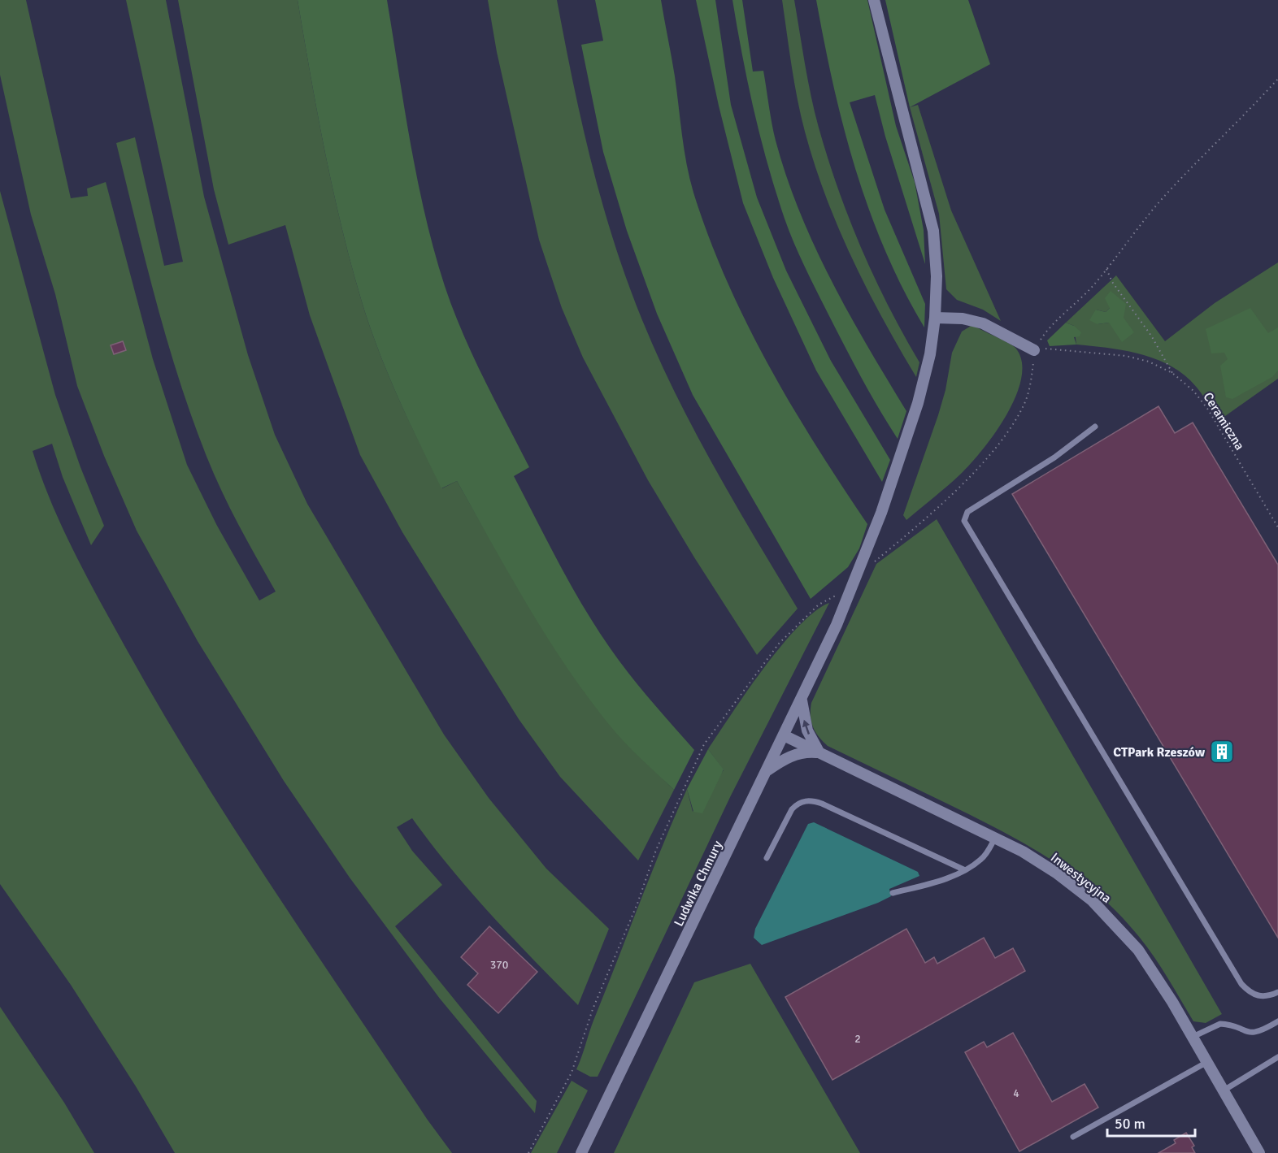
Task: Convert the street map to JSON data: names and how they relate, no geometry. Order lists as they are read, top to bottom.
{
  "streets": {
    "street": ["Inwestycyjna", "Ludwika Chmury"],
    "path": ["Ceramiczna"]
  },
  "crossings": [
    ["Inwestycyjna", "Ludwika Chmury"]
  ],
  "places": {
    "building": ["CTPark Rzeszów"]
  },
  "house_numbers": ["370", "2", "4"],
  "scale_bar": "50 m"
}
